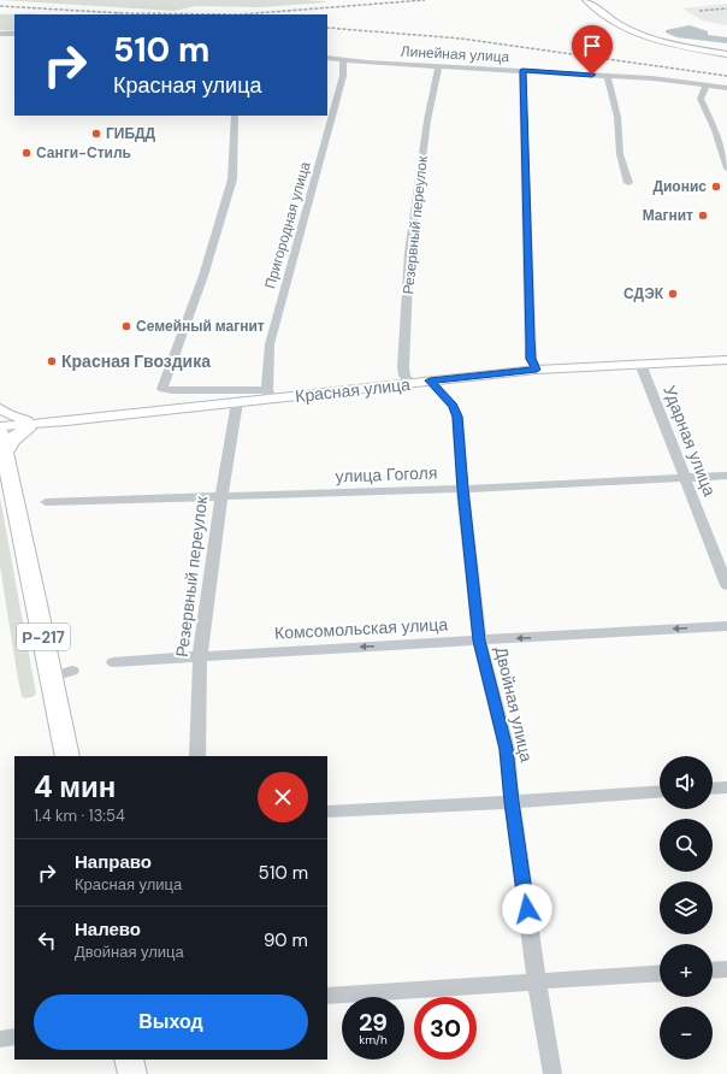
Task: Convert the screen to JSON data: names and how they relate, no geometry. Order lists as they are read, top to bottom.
{
  "streets": {
    "highway": ["Р-217"],
    "main road": ["Красная улица"],
    "street": [
      "Линейная улица",
      "Пригородная улица",
      "Резервный переулок",
      "Ударная улица",
      "улица Гоголя",
      "Комсомольская улица",
      "Двойная улица"
    ]
  },
  "crossings": [
    ["Линейная улица", "Пригородная улица"],
    ["Линейная улица", "Резервный переулок"],
    ["Пригородная улица", "Красная улица"],
    ["Резервный переулок", "Красная улица"],
    ["Резервный переулок", "улица Гоголя"],
    ["Резервный переулок", "Комсомольская улица"],
    ["Красная улица", "Ударная улица"],
    ["Красная улица", "Р-217"],
    ["Красная улица", "Двойная улица"],
    ["Ударная улица", "улица Гоголя"],
    ["улица Гоголя", "Двойная улица"],
    ["Комсомольская улица", "Двойная улица"]
  ],
  "one_way": ["Комсомольская улица"],
  "places": [
    "ГИБДД",
    "Санги-Стиль",
    "Дионис",
    "Магнит",
    "СДЭК",
    "Семейный магнит",
    "Красная Гвоздика"
  ],
  "page": {
    "turn": ["510 m", "Красная улица"],
    "map_buttons": ["+", "−"],
    "heading": ["4 мин", "1.4 km · 13:54"],
    "list": [
      {
        "name": "Направо",
        "note": "Красная улица",
        "value": "510 m"
      },
      {
        "name": "Налево",
        "note": "Двойная улица",
        "value": "90 m"
      }
    ],
    "buttons": "Выход",
    "speed": "29 km/h",
    "limit": "30"
  }
}
